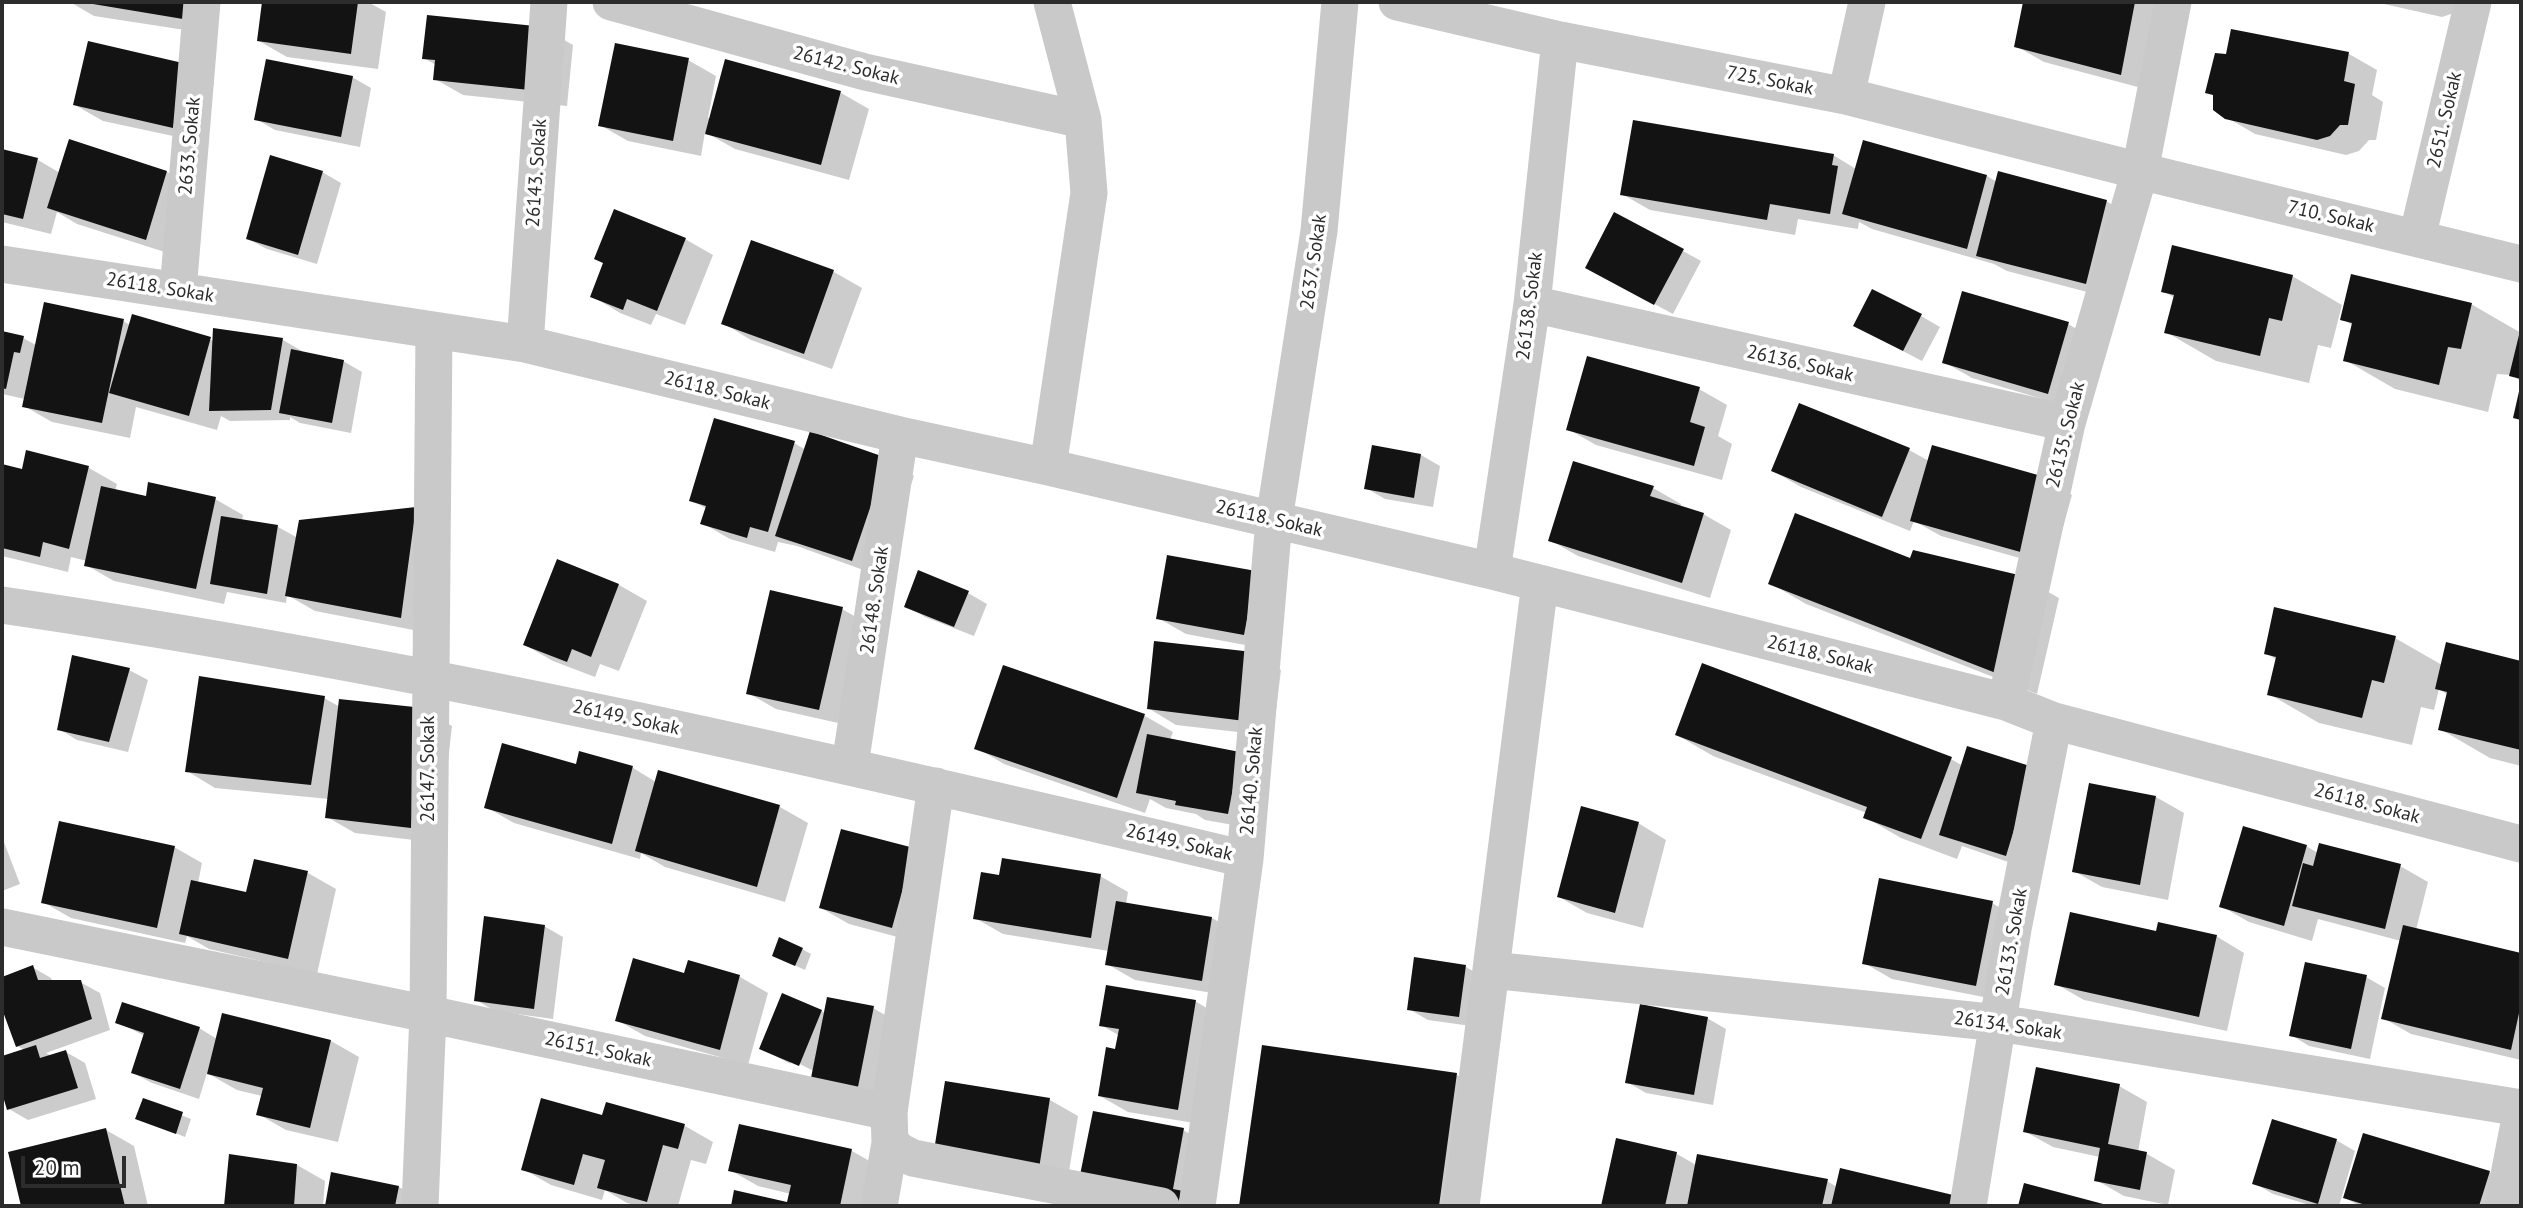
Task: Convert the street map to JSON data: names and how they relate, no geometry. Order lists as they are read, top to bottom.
{
  "streets": {
    "street": [
      "26142. Sokak",
      "725. Sokak",
      "2651. Sokak",
      "2633. Sokak",
      "26143. Sokak",
      "710. Sokak",
      "2637. Sokak",
      "26118. Sokak",
      "26138. Sokak",
      "26136. Sokak",
      "26135. Sokak",
      "26148. Sokak",
      "26149. Sokak",
      "26147. Sokak",
      "26140. Sokak",
      "26133. Sokak",
      "26134. Sokak",
      "26151. Sokak"
    ]
  },
  "crossings": [
    ["725. Sokak", "710. Sokak"],
    ["725. Sokak", "26138. Sokak"],
    ["725. Sokak", "26135. Sokak"],
    ["2651. Sokak", "710. Sokak"],
    ["2633. Sokak", "26118. Sokak"],
    ["26143. Sokak", "26118. Sokak"],
    ["710. Sokak", "26135. Sokak"],
    ["2637. Sokak", "26118. Sokak"],
    ["2637. Sokak", "26140. Sokak"],
    ["26118. Sokak", "26138. Sokak"],
    ["26118. Sokak", "26135. Sokak"],
    ["26118. Sokak", "26148. Sokak"],
    ["26118. Sokak", "26147. Sokak"],
    ["26118. Sokak", "26140. Sokak"],
    ["26118. Sokak", "26133. Sokak"],
    ["26138. Sokak", "26136. Sokak"],
    ["26136. Sokak", "26135. Sokak"],
    ["26148. Sokak", "26149. Sokak"],
    ["26149. Sokak", "26147. Sokak"],
    ["26149. Sokak", "26140. Sokak"],
    ["26147. Sokak", "26151. Sokak"],
    ["26133. Sokak", "26134. Sokak"]
  ],
  "scale_bar": "20 m"
}
